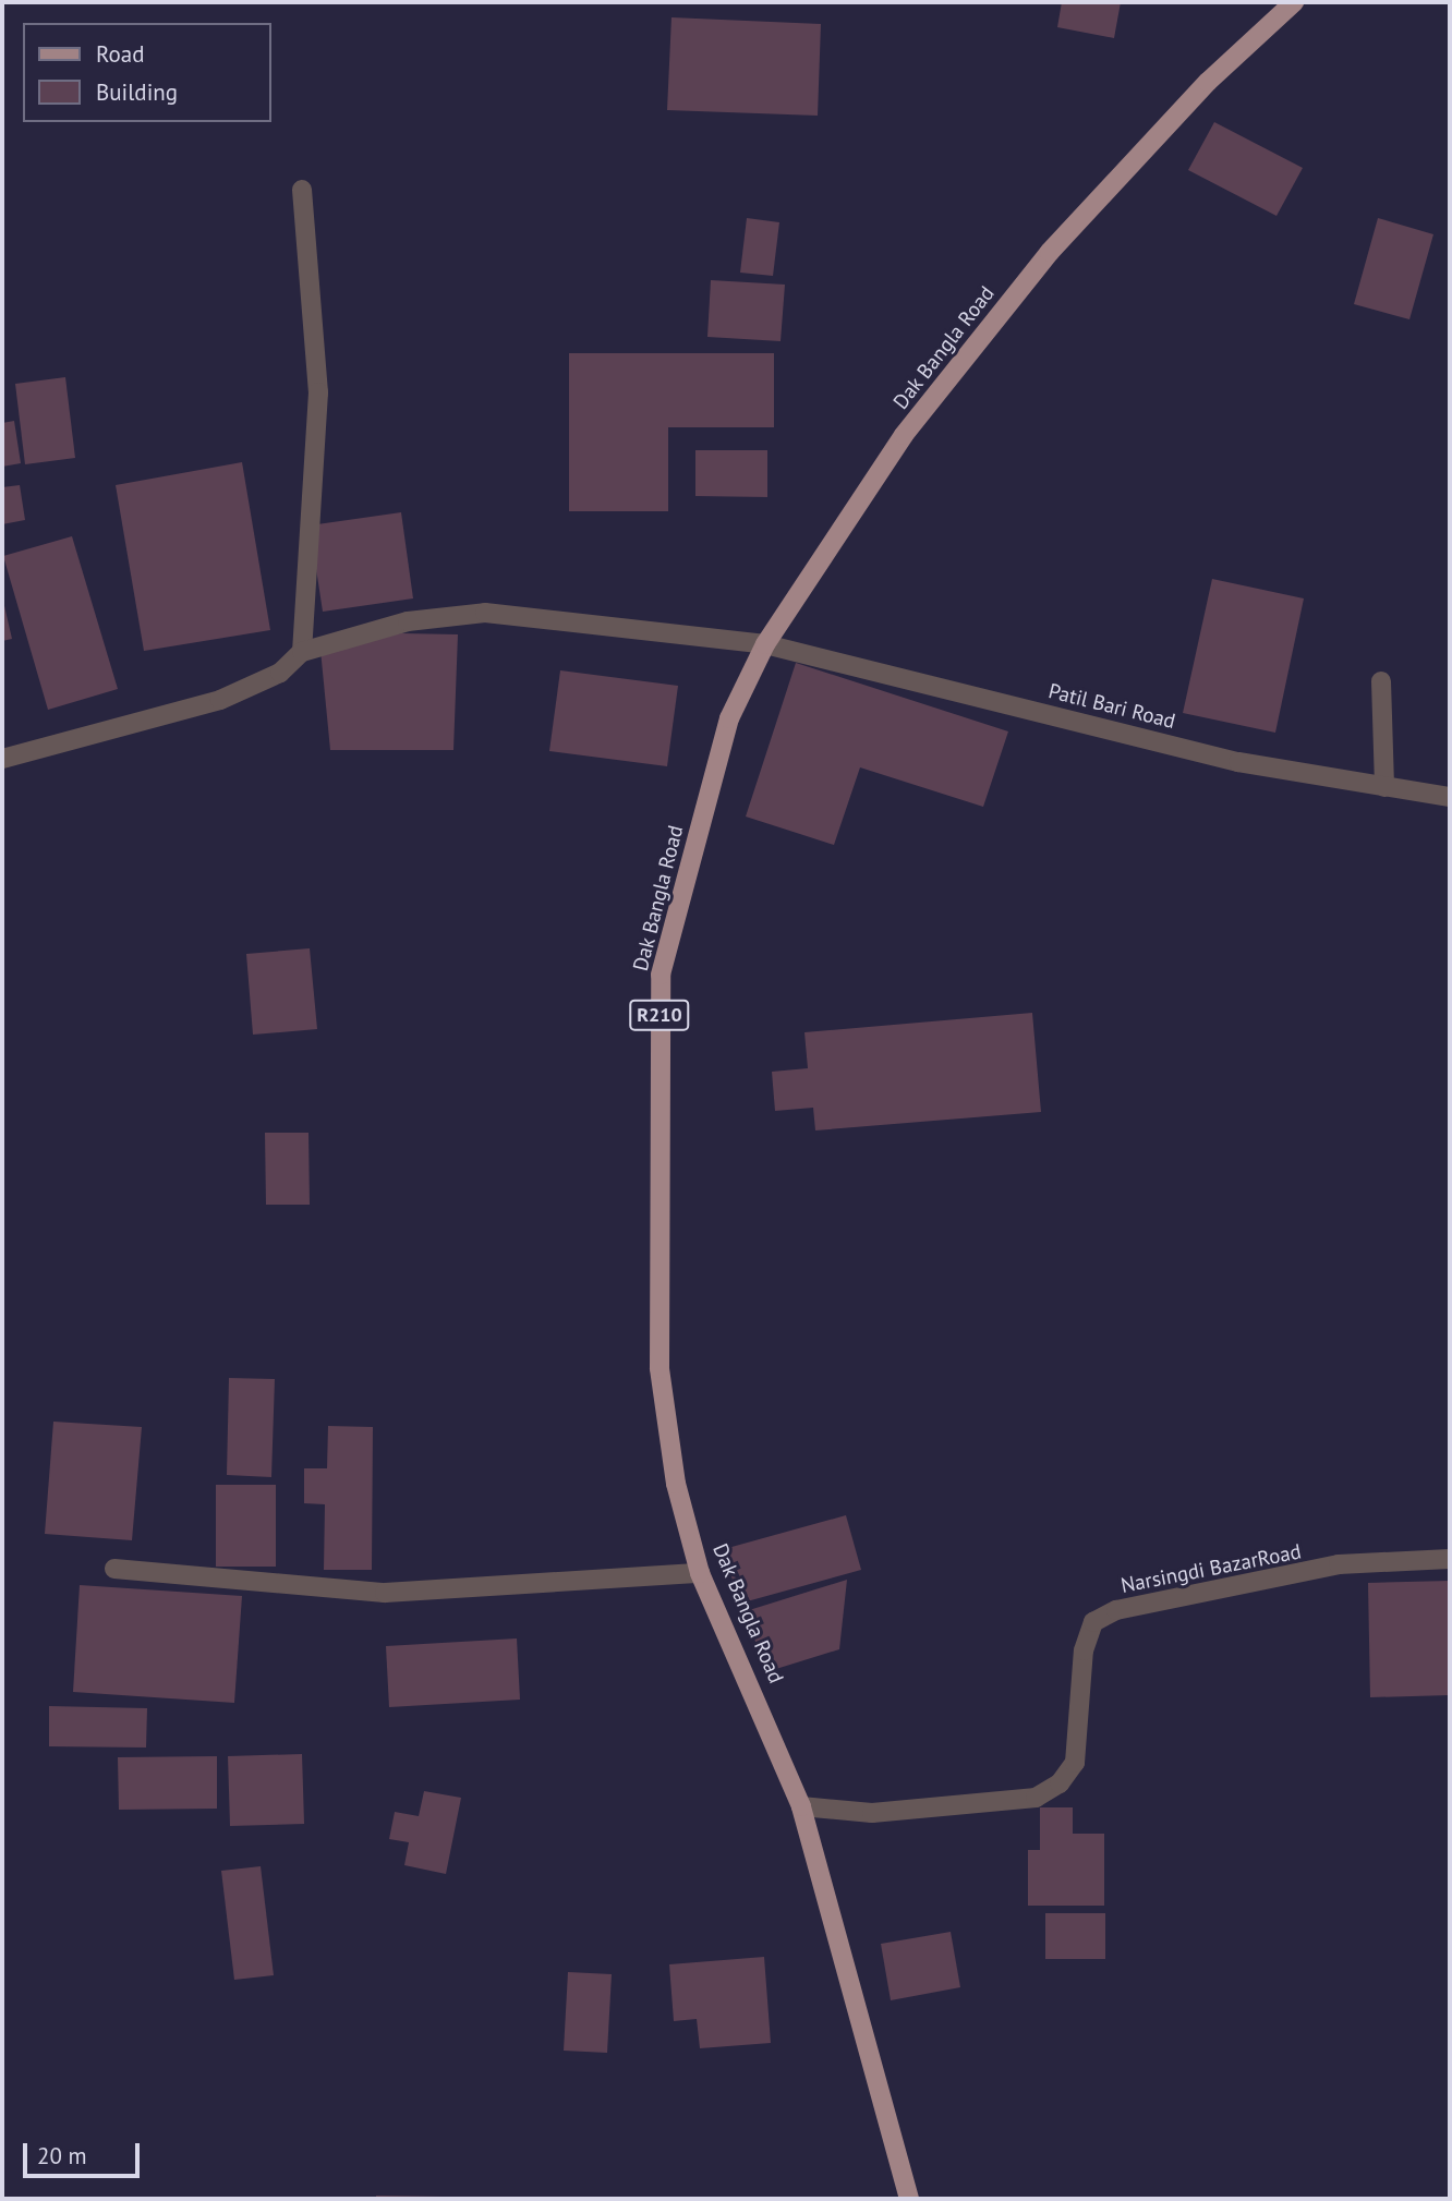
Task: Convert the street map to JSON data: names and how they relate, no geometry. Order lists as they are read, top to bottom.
{
  "streets": {
    "main road": ["Dak Bangla Road", "R210"],
    "street": ["Patil Bari Road", "Narsingdi BazarRoad"]
  },
  "crossings": [
    ["Dak Bangla Road", "Patil Bari Road"],
    ["Dak Bangla Road", "Narsingdi BazarRoad"]
  ],
  "legend": ["Road", "Building"],
  "scale_bar": "20 m"
}
